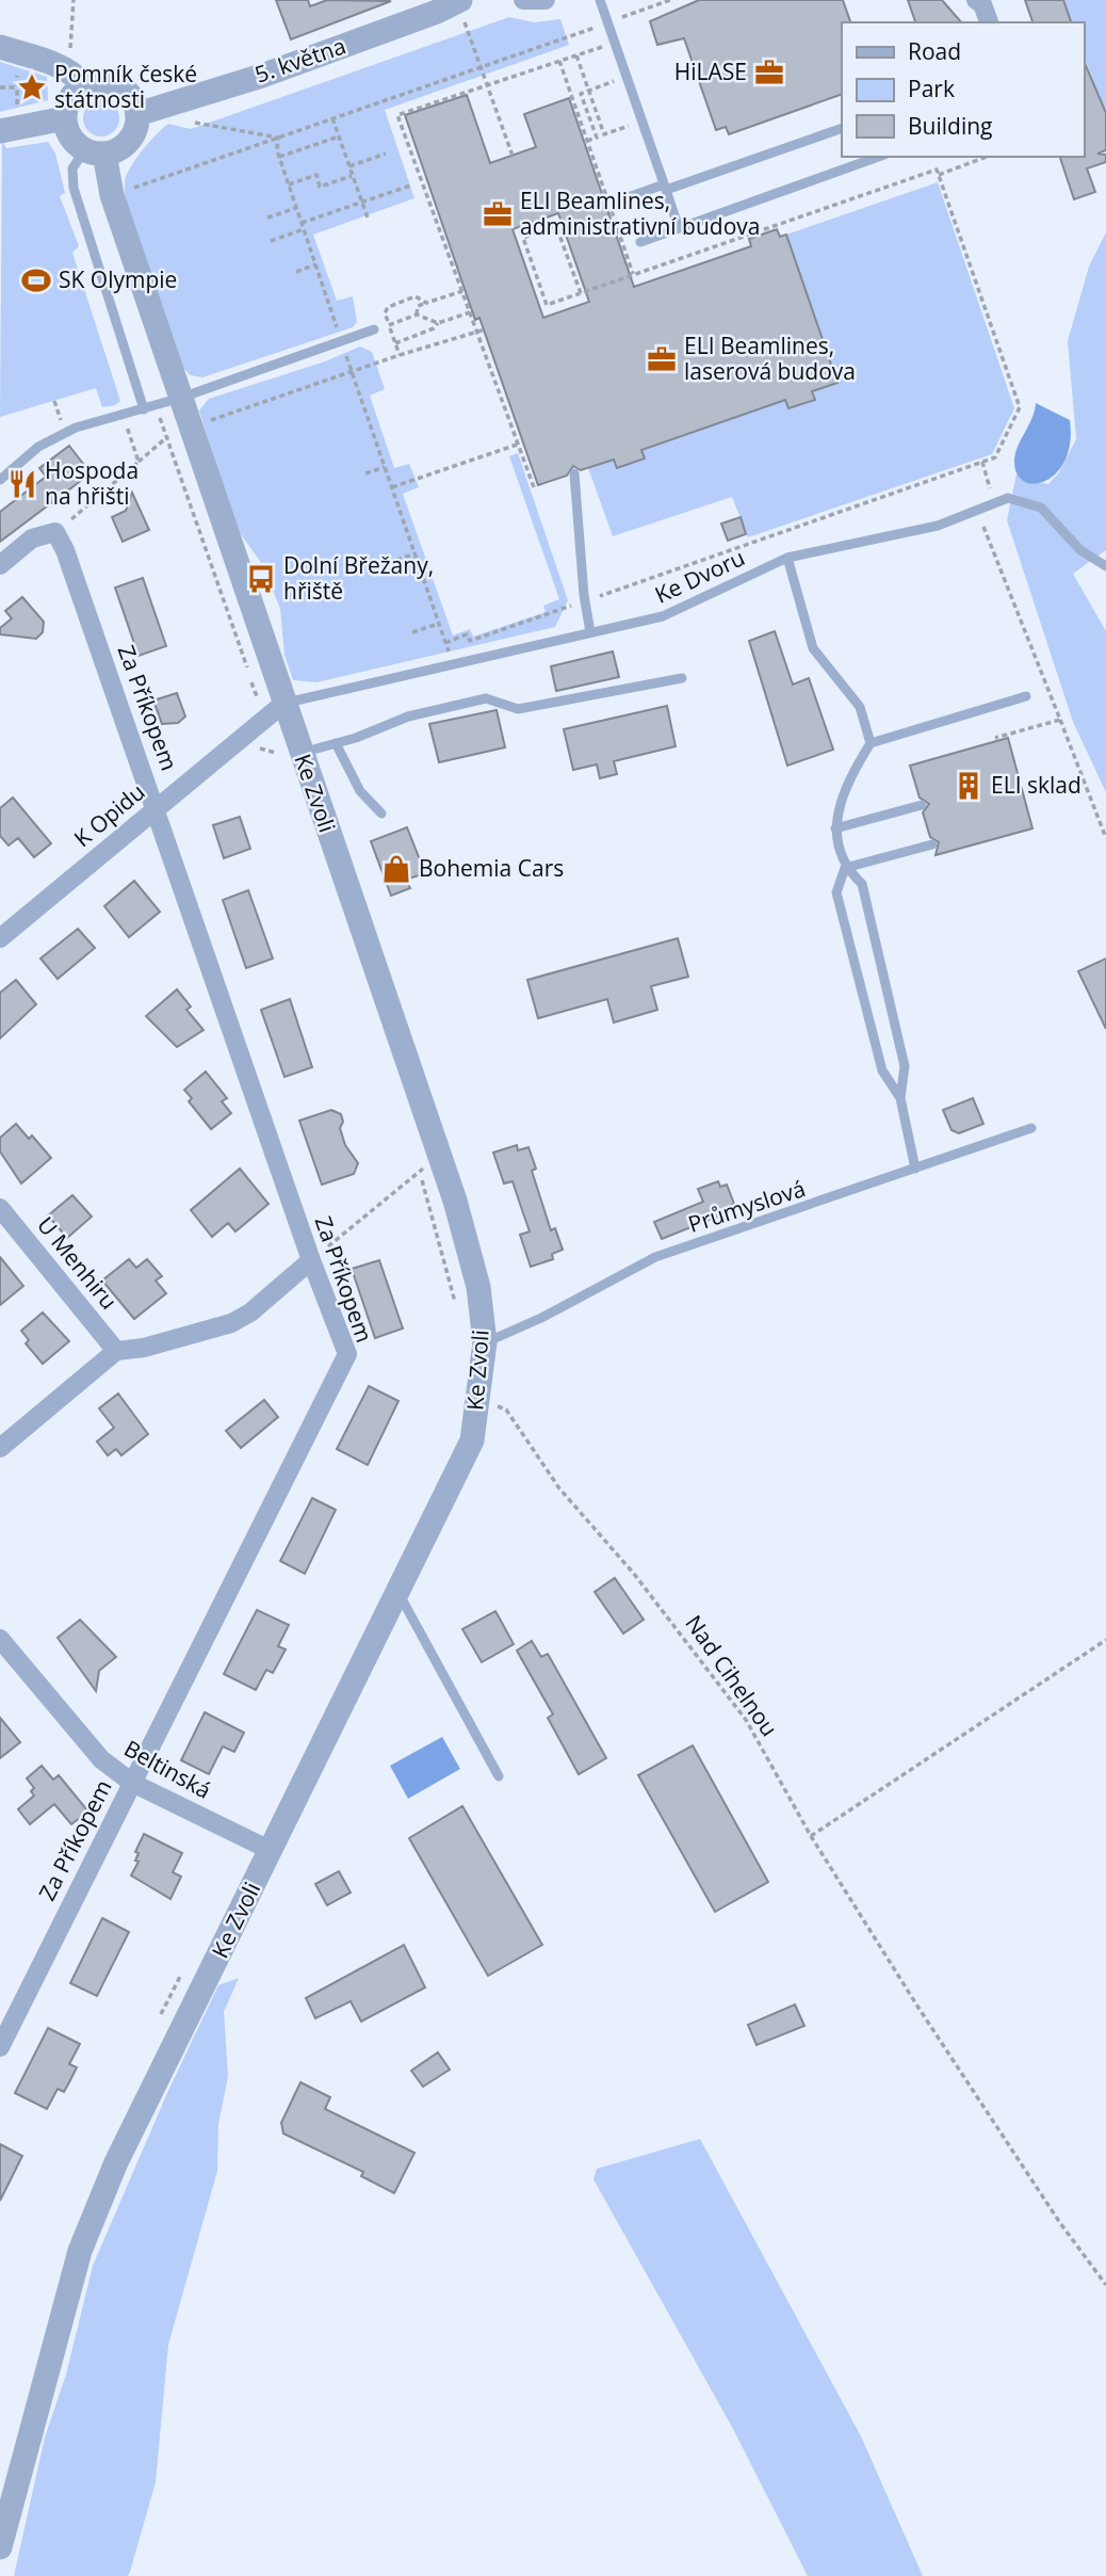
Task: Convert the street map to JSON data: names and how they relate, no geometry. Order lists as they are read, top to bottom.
{
  "streets": {
    "street": [
      "5. května",
      "Za Příkopem",
      "Ke Zvoli",
      "K Opidu",
      "U Menhiru",
      "Beltinská"
    ],
    "lane": ["Ke Dvoru", "Průmyslová"],
    "path": ["Nad Cihelnou"]
  },
  "crossings": [
    ["5. května", "Ke Zvoli"],
    ["Ke Dvoru", "Ke Zvoli"],
    ["Ke Dvoru", "K Opidu"],
    ["Za Příkopem", "K Opidu"],
    ["Za Příkopem", "Beltinská"],
    ["Ke Zvoli", "K Opidu"],
    ["Ke Zvoli", "Průmyslová"],
    ["Ke Zvoli", "Nad Cihelnou"],
    ["Ke Zvoli", "Beltinská"]
  ],
  "places": {
    "office": ["HiLASE", "ELI Beamlines, administrativní budova", "ELI Beamlines, laserová budova"],
    "place": ["Pomník české státnosti"],
    "sports": ["SK Olympie"],
    "restaurant": ["Hospoda na hřišti"],
    "bus stop": ["Dolní Břežany, hřiště"],
    "building": ["ELI sklad"],
    "shop": ["Bohemia Cars"]
  },
  "legend": ["Road", "Park", "Building"]
}
